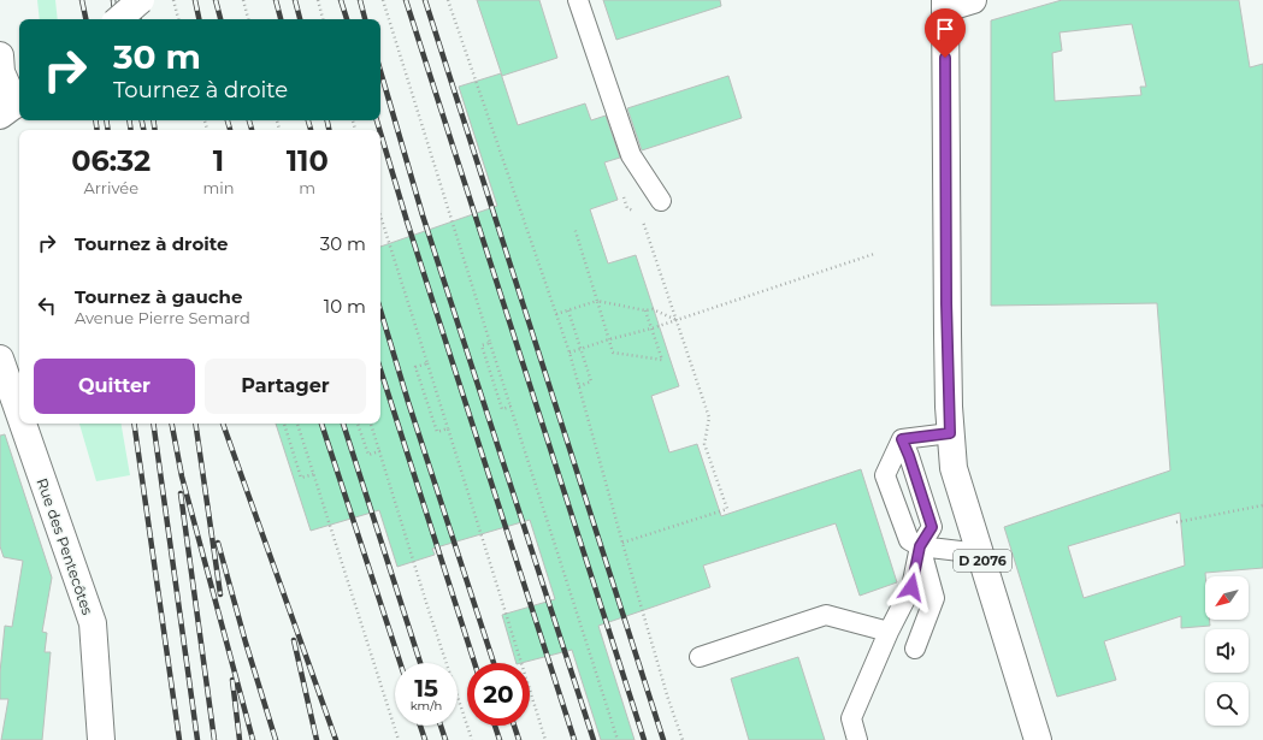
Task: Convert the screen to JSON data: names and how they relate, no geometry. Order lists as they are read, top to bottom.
{
  "streets": {
    "main road": ["Rue des Pentecôtes", "D 2076"]
  },
  "north": "bottom left",
  "page": {
    "turn": ["30 m", "Tournez à droite"],
    "eta": [
      "06:32",
      "Arrivée",
      "1",
      "min",
      "110",
      "m"
    ],
    "list": [
      {
        "name": "Tournez à droite",
        "value": "30 m"
      },
      {
        "name": "Tournez à gauche",
        "note": "Avenue Pierre Semard",
        "value": "10 m"
      }
    ],
    "buttons": ["Quitter", "Partager"],
    "speed": "15 km/h",
    "limit": "20"
  }
}
